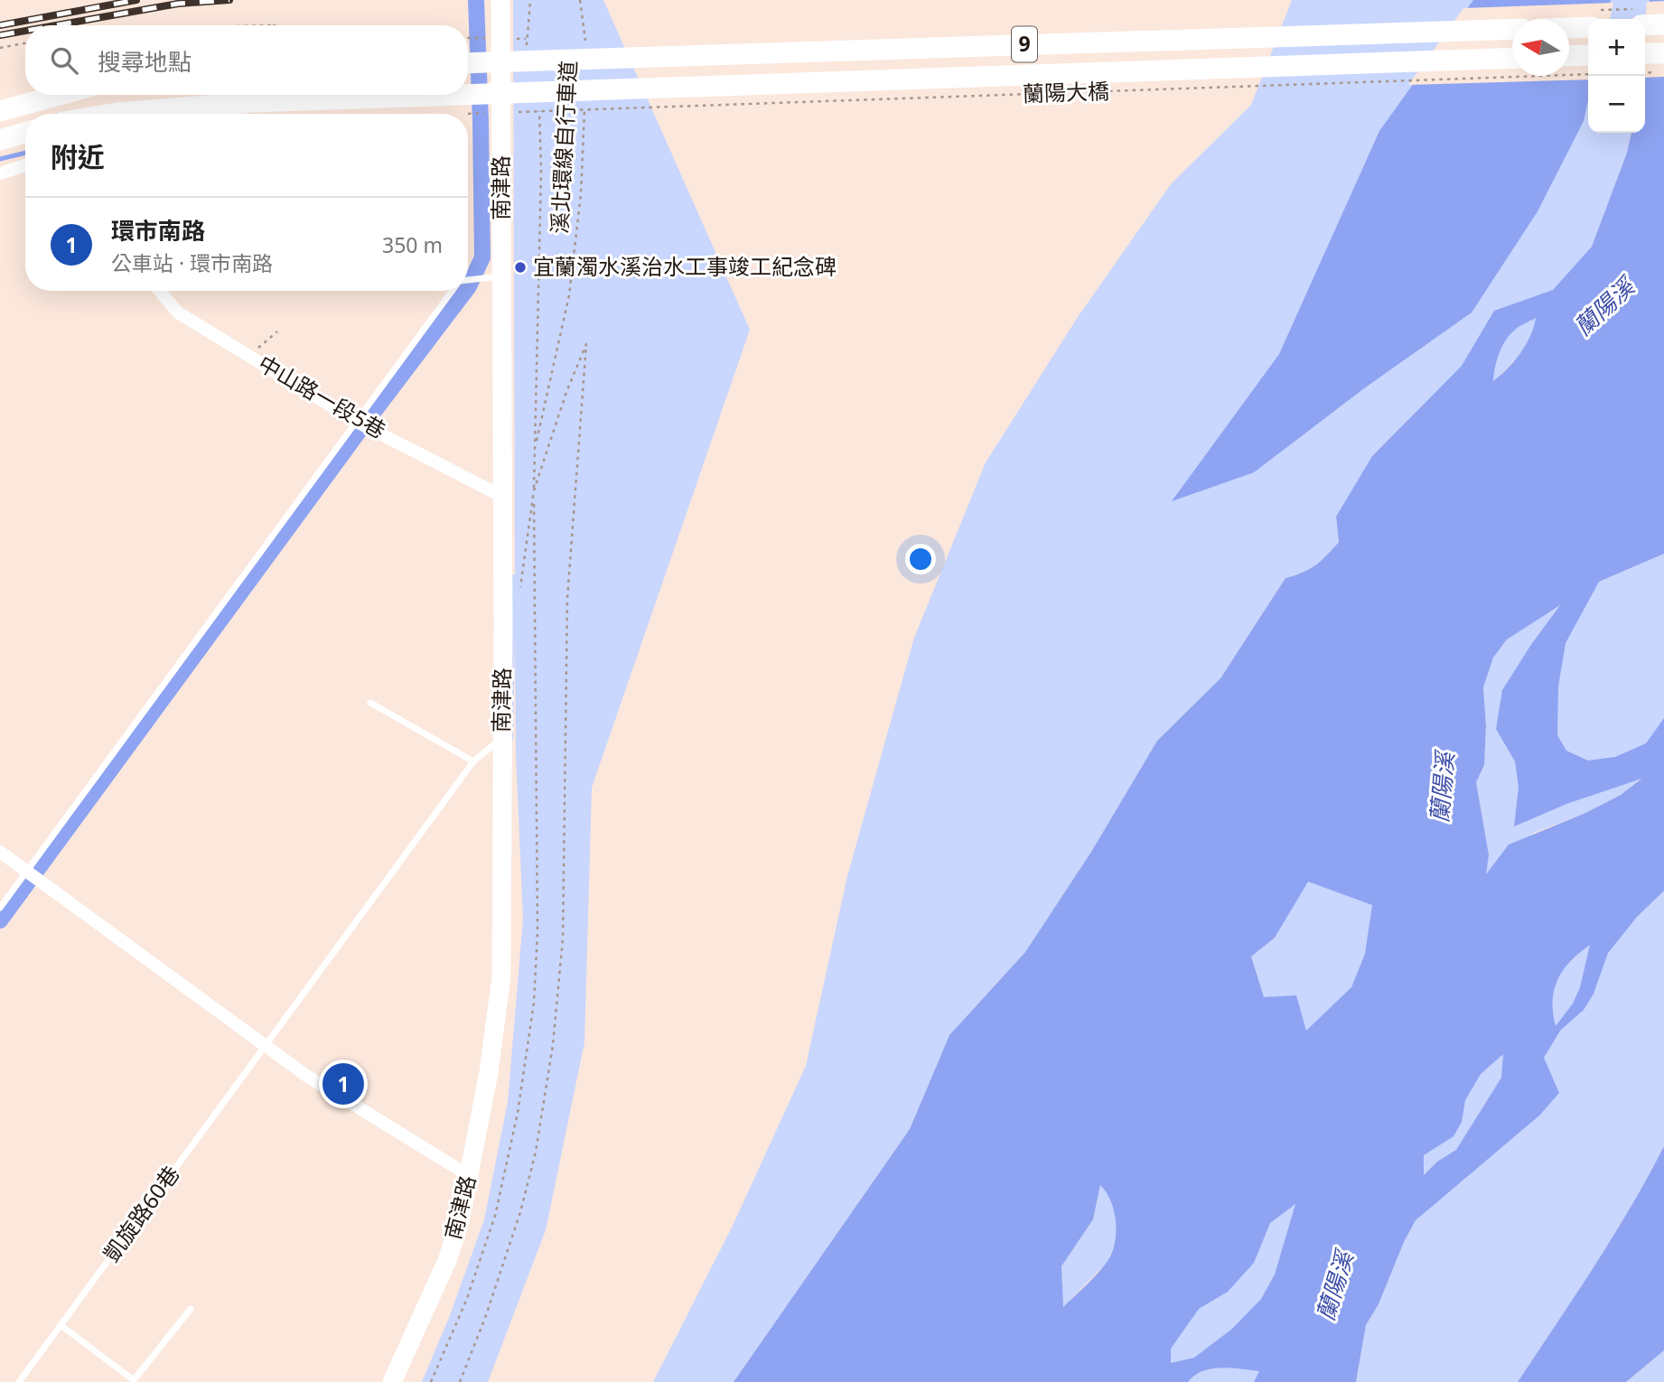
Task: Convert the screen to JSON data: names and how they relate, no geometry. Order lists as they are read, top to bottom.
{
  "streets": {
    "main road": ["9", "蘭陽大橋"],
    "street": ["南津路", "中山路一段5巷"],
    "lane": ["凱旋路60巷"],
    "path": ["溪北環線自行車道"]
  },
  "crossings": [
    ["9", "蘭陽大橋"],
    ["9", "溪北環線自行車道"],
    ["蘭陽大橋", "溪北環線自行車道"],
    ["南津路", "中山路一段5巷"],
    ["南津路", "凱旋路60巷"]
  ],
  "water": ["蘭陽溪"],
  "places": ["宜蘭濁水溪治水工事竣工紀念碑"],
  "north": "left",
  "page": {
    "map_buttons": ["+", "−"],
    "search": "搜尋地點",
    "heading": "附近",
    "list": [
      {
        "mark": "1",
        "name": "環市南路",
        "note": "公車站 · 環市南路",
        "value": "350 m"
      }
    ],
    "pins": "1"
  }
}
